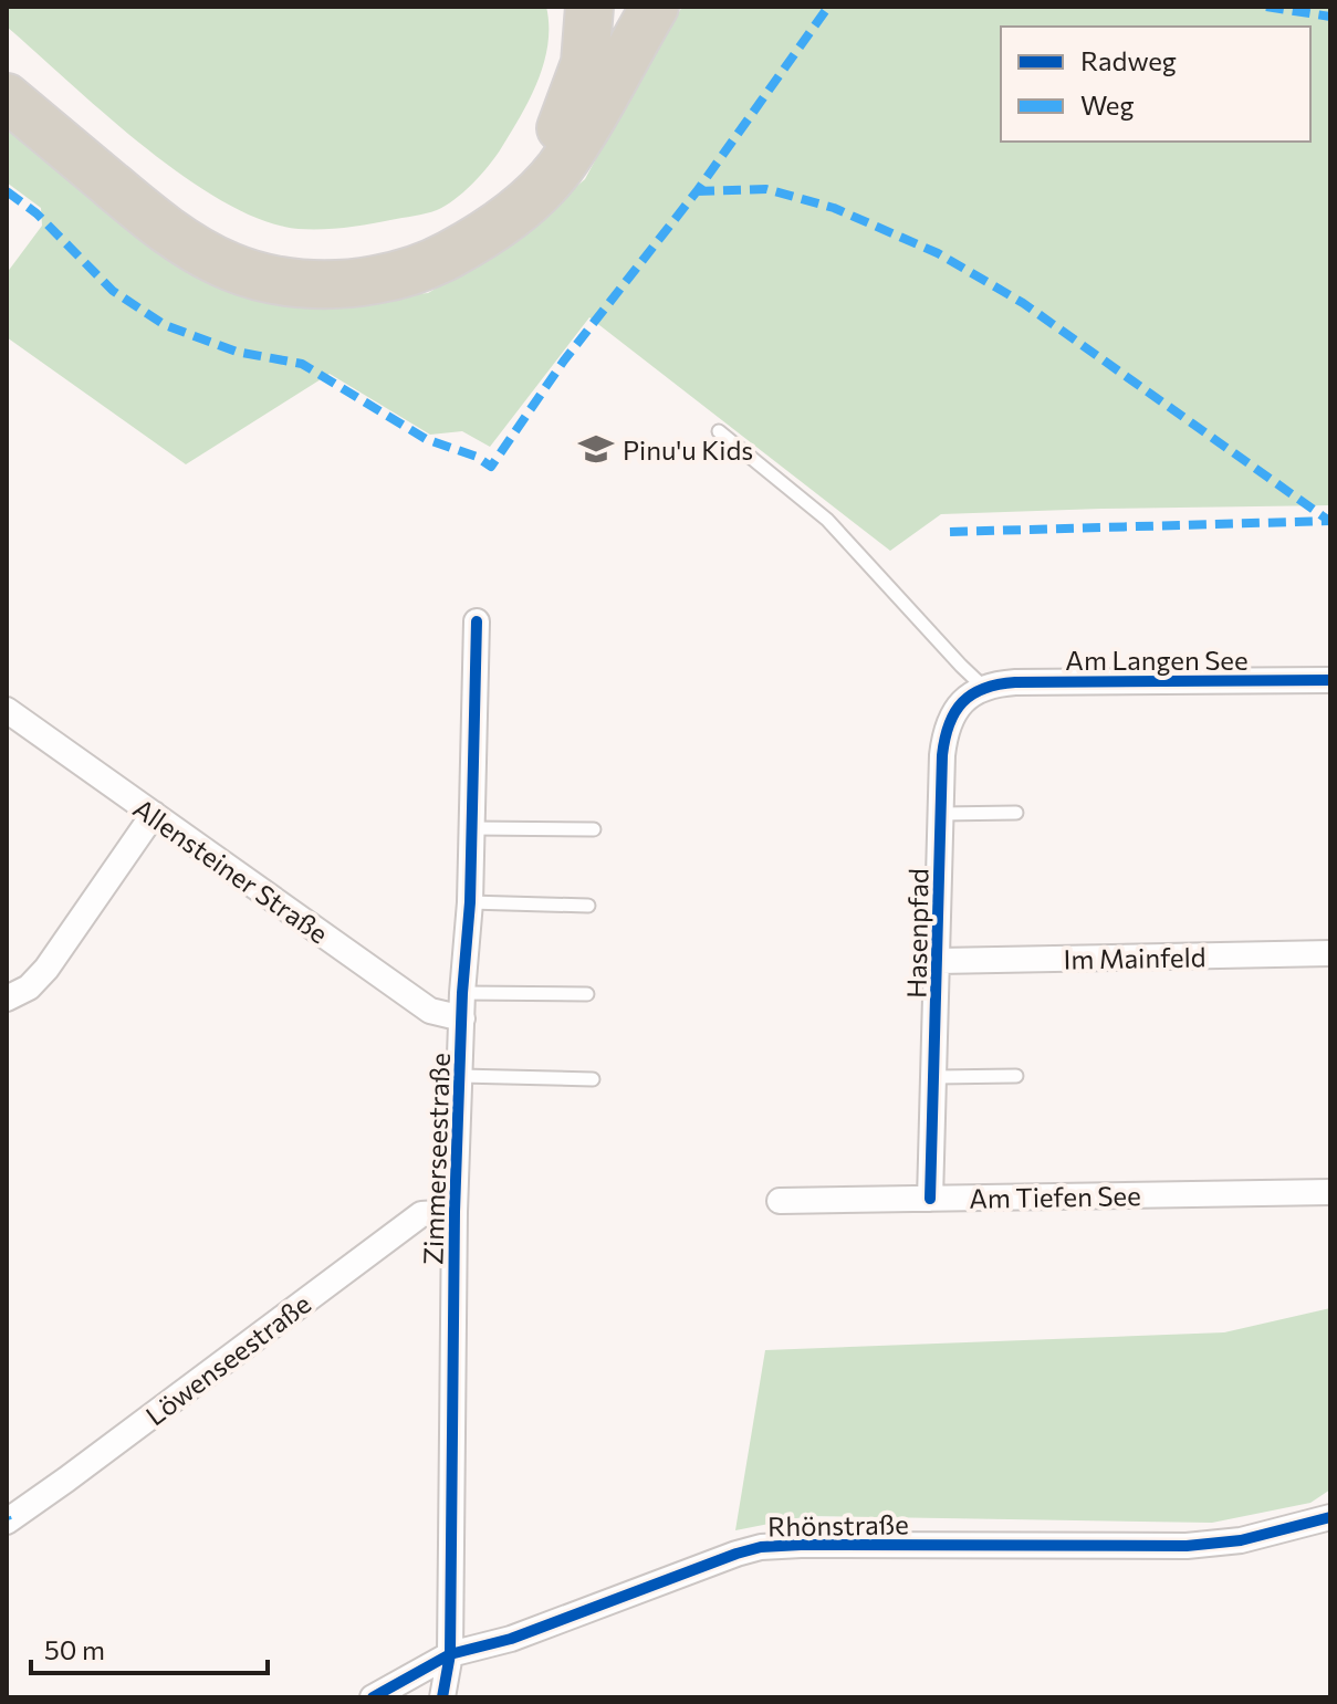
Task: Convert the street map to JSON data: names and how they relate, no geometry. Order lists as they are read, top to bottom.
{
  "streets": {
    "street": [
      "Am Langen See",
      "Allensteiner Straße",
      "Hasenpfad",
      "Im Mainfeld",
      "Zimmerseestraße",
      "Am Tiefen See",
      "Löwenseestraße",
      "Rhönstraße"
    ]
  },
  "crossings": [
    ["Am Langen See", "Hasenpfad"],
    ["Allensteiner Straße", "Zimmerseestraße"],
    ["Hasenpfad", "Im Mainfeld"],
    ["Hasenpfad", "Am Tiefen See"],
    ["Zimmerseestraße", "Löwenseestraße"],
    ["Zimmerseestraße", "Rhönstraße"]
  ],
  "places": {
    "school or university": ["Pinu'u Kids"]
  },
  "legend": ["Radweg", "Weg"],
  "scale_bar": "50 m"
}
